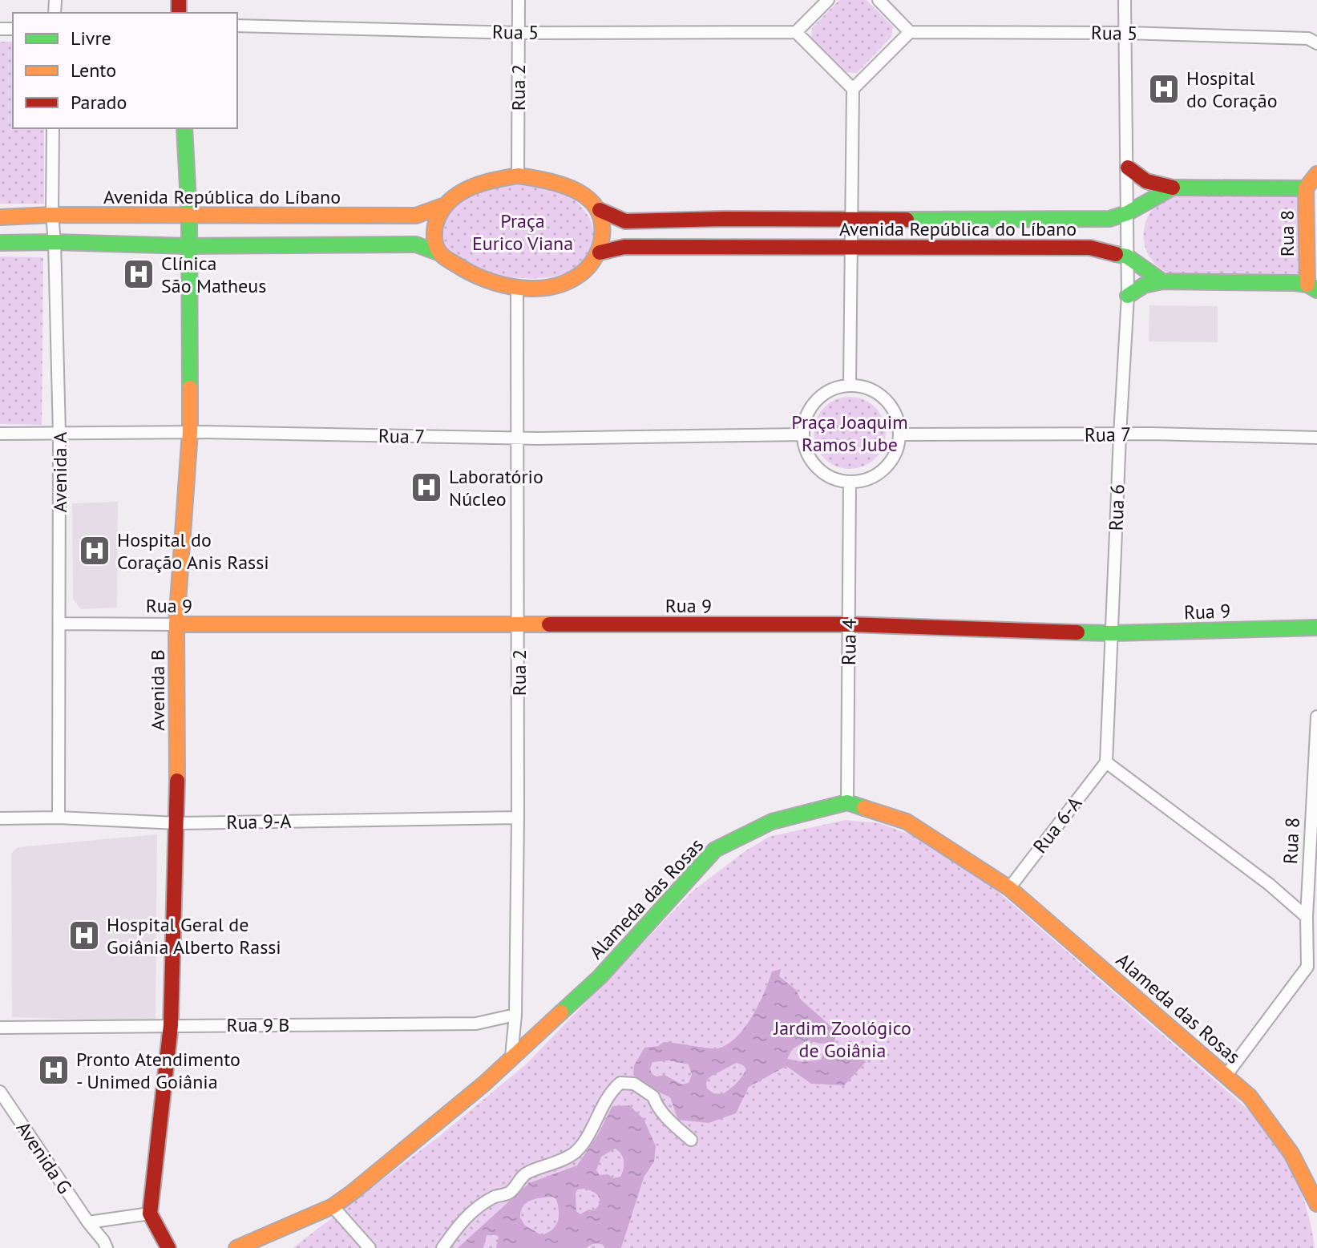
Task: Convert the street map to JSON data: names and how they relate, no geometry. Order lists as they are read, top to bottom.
{
  "streets": {
    "main road": [
      "Avenida República do Líbano",
      "Rua 8",
      "Rua 9",
      "Avenida B",
      "Alameda das Rosas"
    ],
    "street": [
      "Rua 5",
      "Rua 2",
      "Rua 7",
      "Avenida A",
      "Rua 6",
      "Rua 4",
      "Rua 9-A",
      "Rua 6-A",
      "Rua 9 B",
      "Avenida G"
    ]
  },
  "crossings": [
    ["Rua 5", "Rua 2"],
    ["Rua 5", "Rua 6"],
    ["Rua 2", "Avenida República do Líbano"],
    ["Rua 2", "Rua 7"],
    ["Rua 2", "Rua 9"],
    ["Rua 2", "Rua 9-A"],
    ["Rua 2", "Alameda das Rosas"],
    ["Rua 2", "Rua 9 B"],
    ["Avenida República do Líbano", "Rua 8"],
    ["Avenida República do Líbano", "Avenida A"],
    ["Avenida República do Líbano", "Rua 6"],
    ["Avenida República do Líbano", "Avenida B"],
    ["Rua 7", "Avenida A"],
    ["Rua 7", "Rua 6"],
    ["Rua 7", "Rua 4"],
    ["Rua 7", "Avenida B"],
    ["Avenida A", "Rua 9"],
    ["Avenida A", "Rua 9-A"],
    ["Rua 6", "Rua 9"],
    ["Rua 6", "Rua 6-A"],
    ["Rua 9", "Rua 4"],
    ["Rua 9", "Avenida B"],
    ["Rua 4", "Alameda das Rosas"],
    ["Avenida B", "Rua 9-A"],
    ["Avenida B", "Rua 9 B"],
    ["Rua 6-A", "Alameda das Rosas"]
  ],
  "parks": ["Praça Eurico Viana", "Praça Joaquim Ramos Jube", "Jardim Zoológico de Goiânia"],
  "places": {
    "hospital": [
      "Hospital do Coração",
      "Clínica São Matheus",
      "Laboratório Núcleo",
      "Hospital do Coração Anis Rassi",
      "Hospital Geral de Goiânia Alberto Rassi",
      "Pronto Atendimento - Unimed Goiânia"
    ]
  },
  "legend": ["Livre", "Lento", "Parado"]
}
